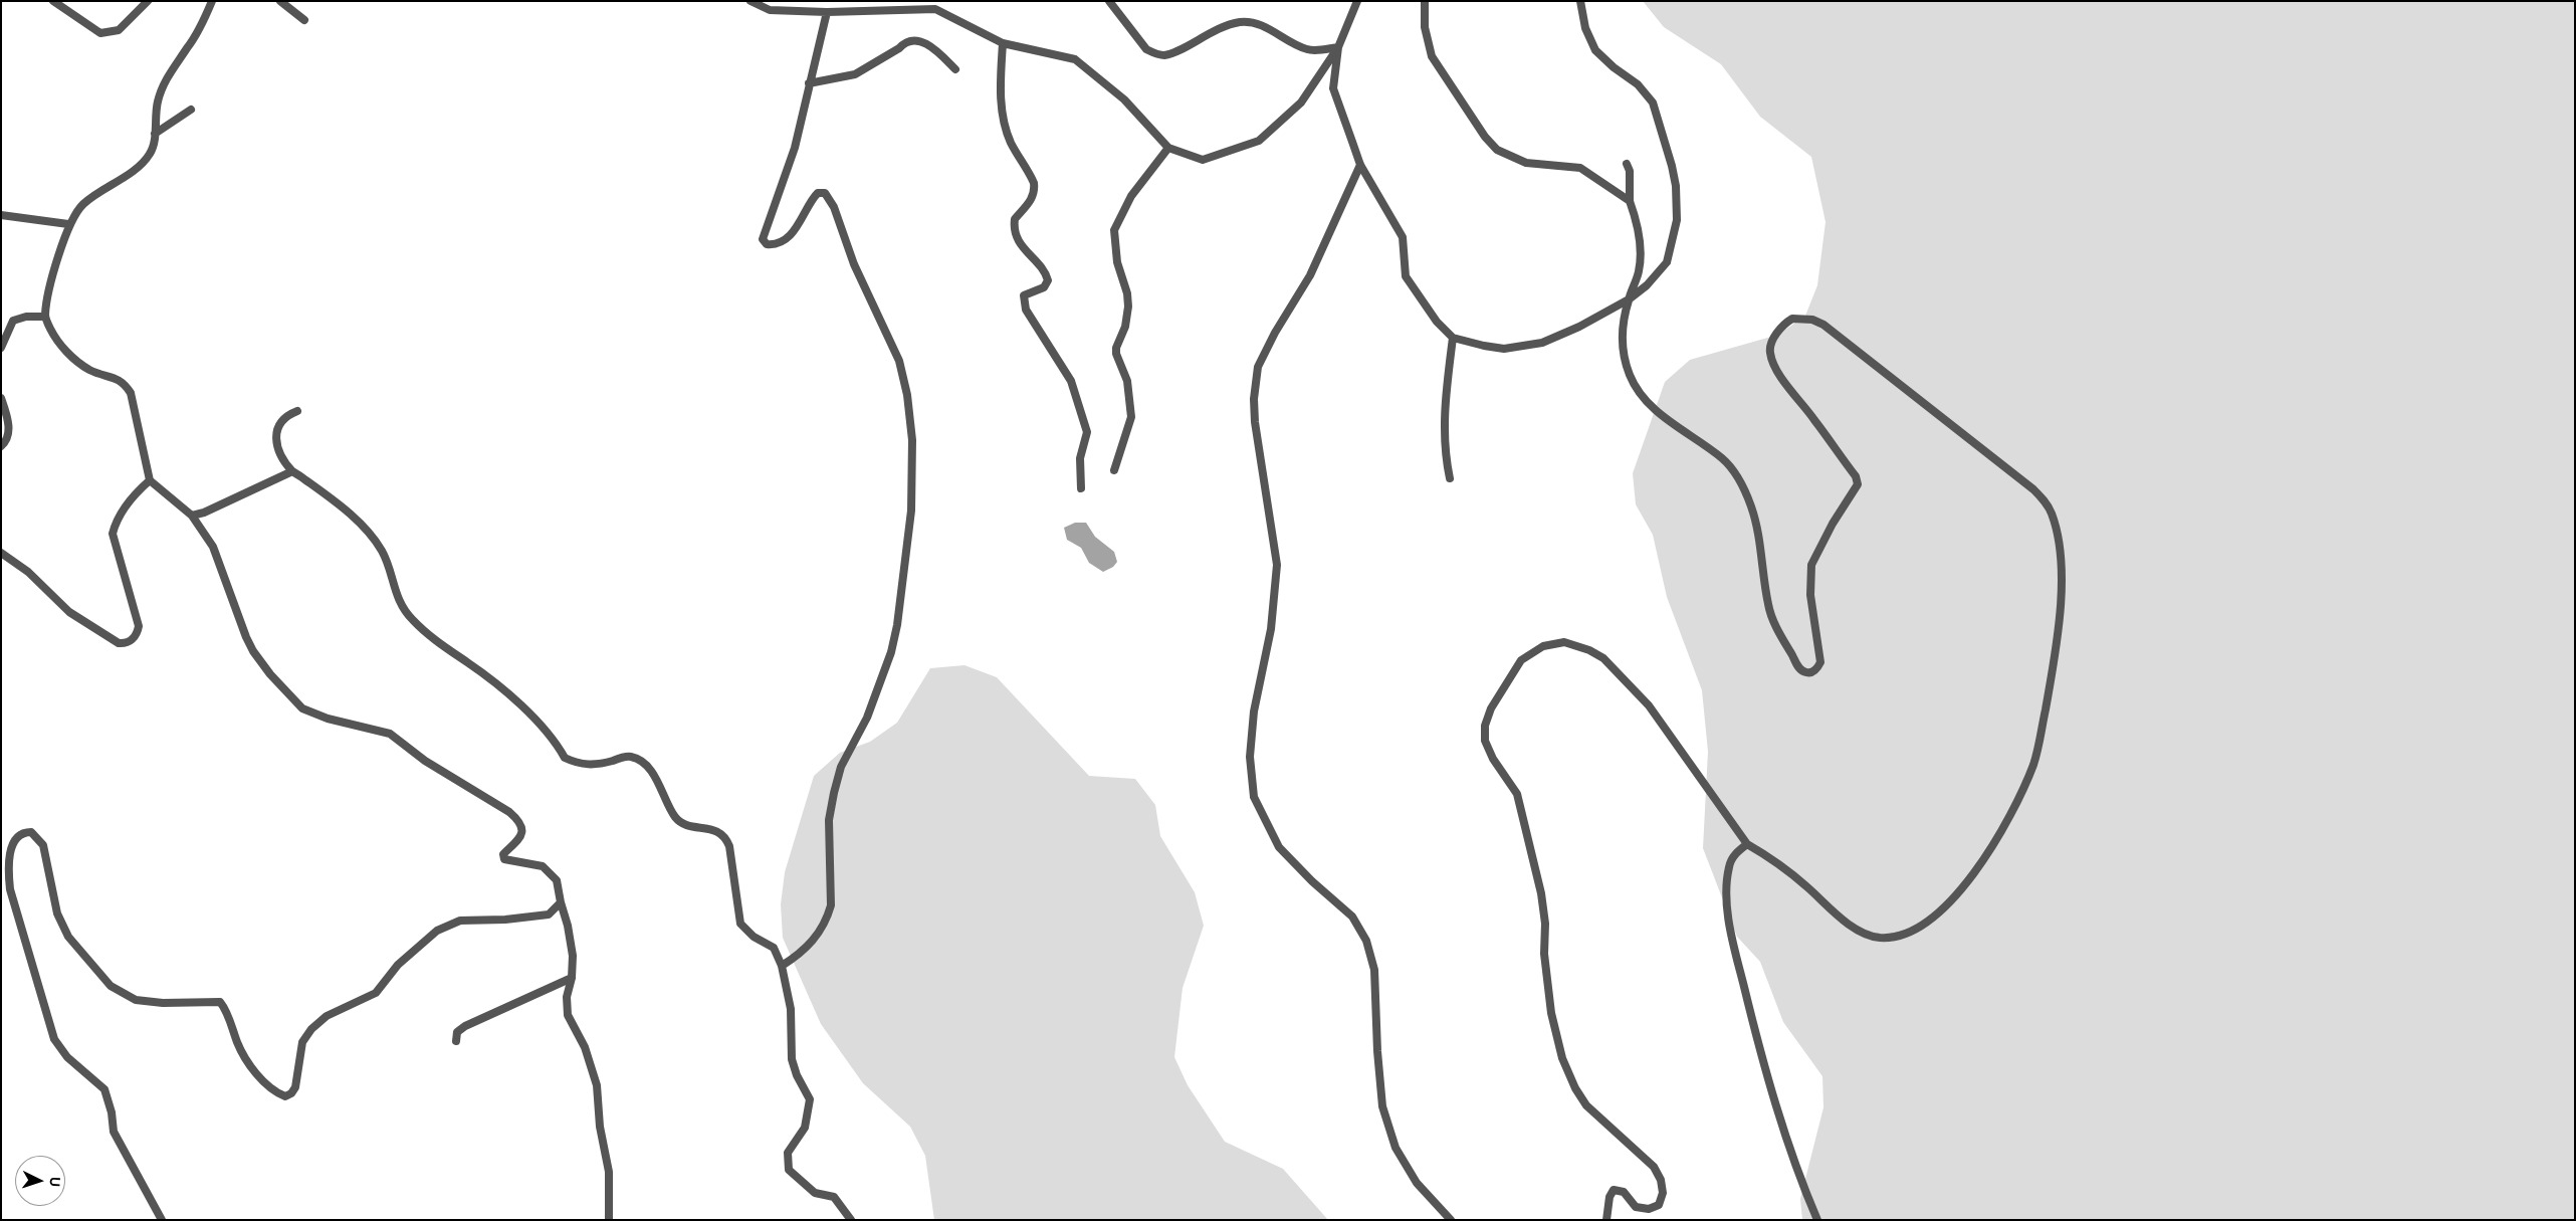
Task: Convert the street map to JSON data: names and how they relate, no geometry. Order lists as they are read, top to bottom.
{
  "north": "right"
}
